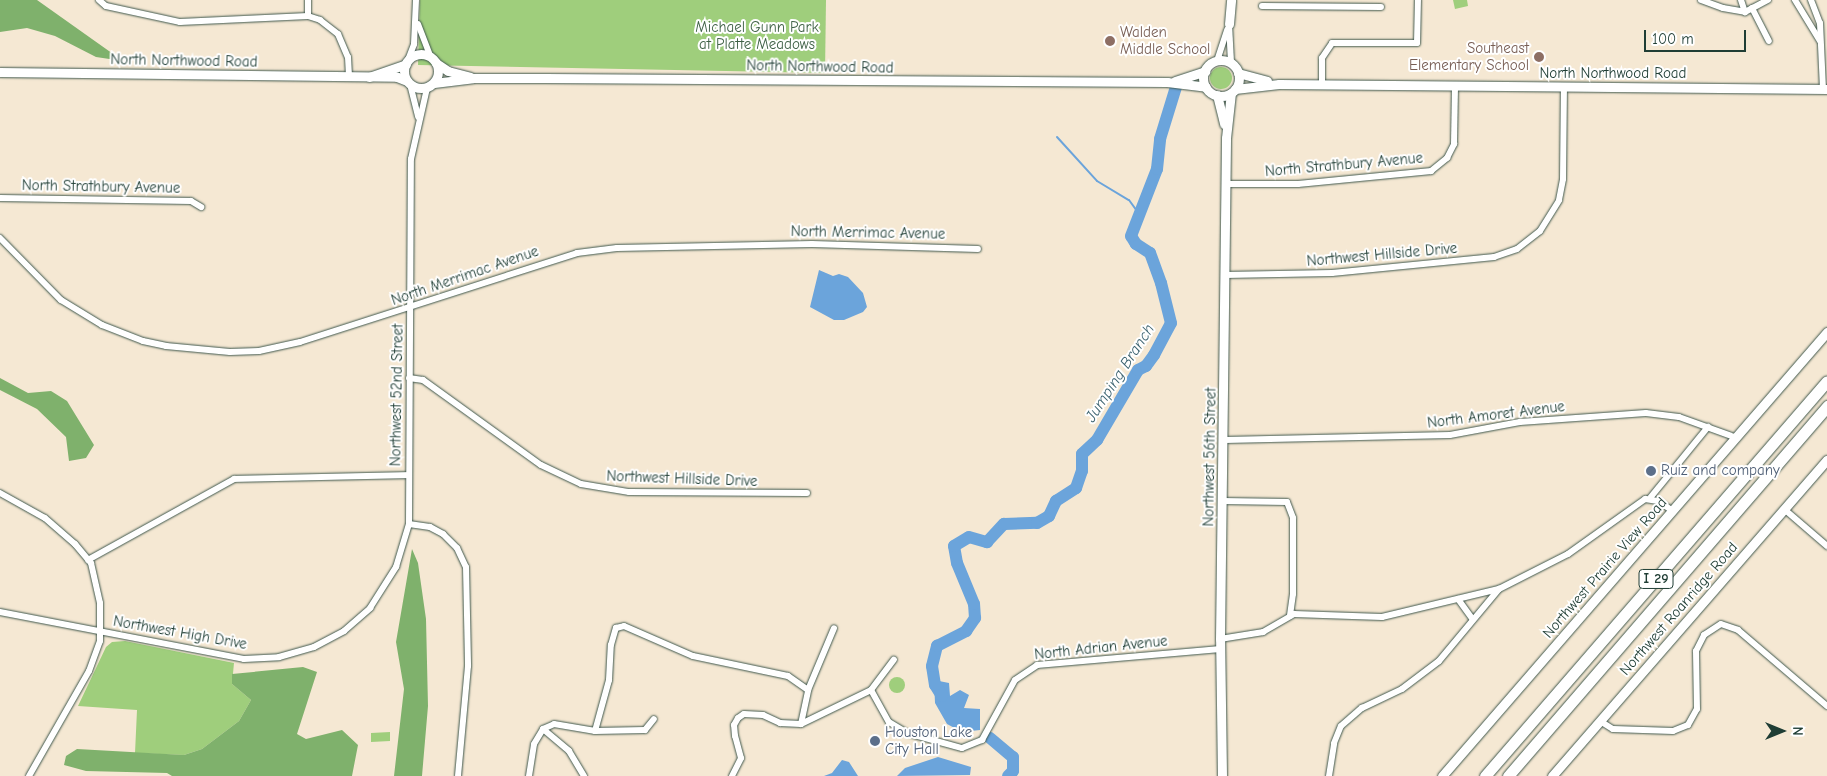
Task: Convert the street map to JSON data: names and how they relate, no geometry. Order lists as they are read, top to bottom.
{
  "streets": {
    "highway": ["I 29"],
    "street": [
      "North Northwood Road",
      "North Strathbury Avenue",
      "North Merrimac Avenue",
      "Northwest Hillside Drive",
      "Northwest 52nd Street",
      "North Amoret Avenue",
      "Northwest 56th Street",
      "Northwest Prairie View Road",
      "Northwest Roanridge Road",
      "Northwest High Drive",
      "North Adrian Avenue"
    ]
  },
  "crossings": [
    ["North Northwood Road", "North Strathbury Avenue"],
    ["North Northwood Road", "Northwest Hillside Drive"],
    ["North Northwood Road", "Northwest 52nd Street"],
    ["North Northwood Road", "Northwest 56th Street"],
    ["North Strathbury Avenue", "Northwest 56th Street"],
    ["North Merrimac Avenue", "Northwest 52nd Street"],
    ["Northwest Hillside Drive", "Northwest 52nd Street"],
    ["Northwest Hillside Drive", "Northwest 56th Street"],
    ["Northwest 52nd Street", "Northwest High Drive"],
    ["North Amoret Avenue", "Northwest 56th Street"],
    ["North Amoret Avenue", "Northwest Prairie View Road"],
    ["North Amoret Avenue", "North Adrian Avenue"],
    ["Northwest 56th Street", "North Adrian Avenue"]
  ],
  "water": ["Jumping Branch"],
  "parks": ["Michael Gunn Park at Platte Meadows"],
  "places": [
    "Walden Middle School",
    "Southeast Elementary School",
    "Ruiz and company",
    "Houston Lake City Hall"
  ],
  "scale_bar": "100 m",
  "north": "right"
}
